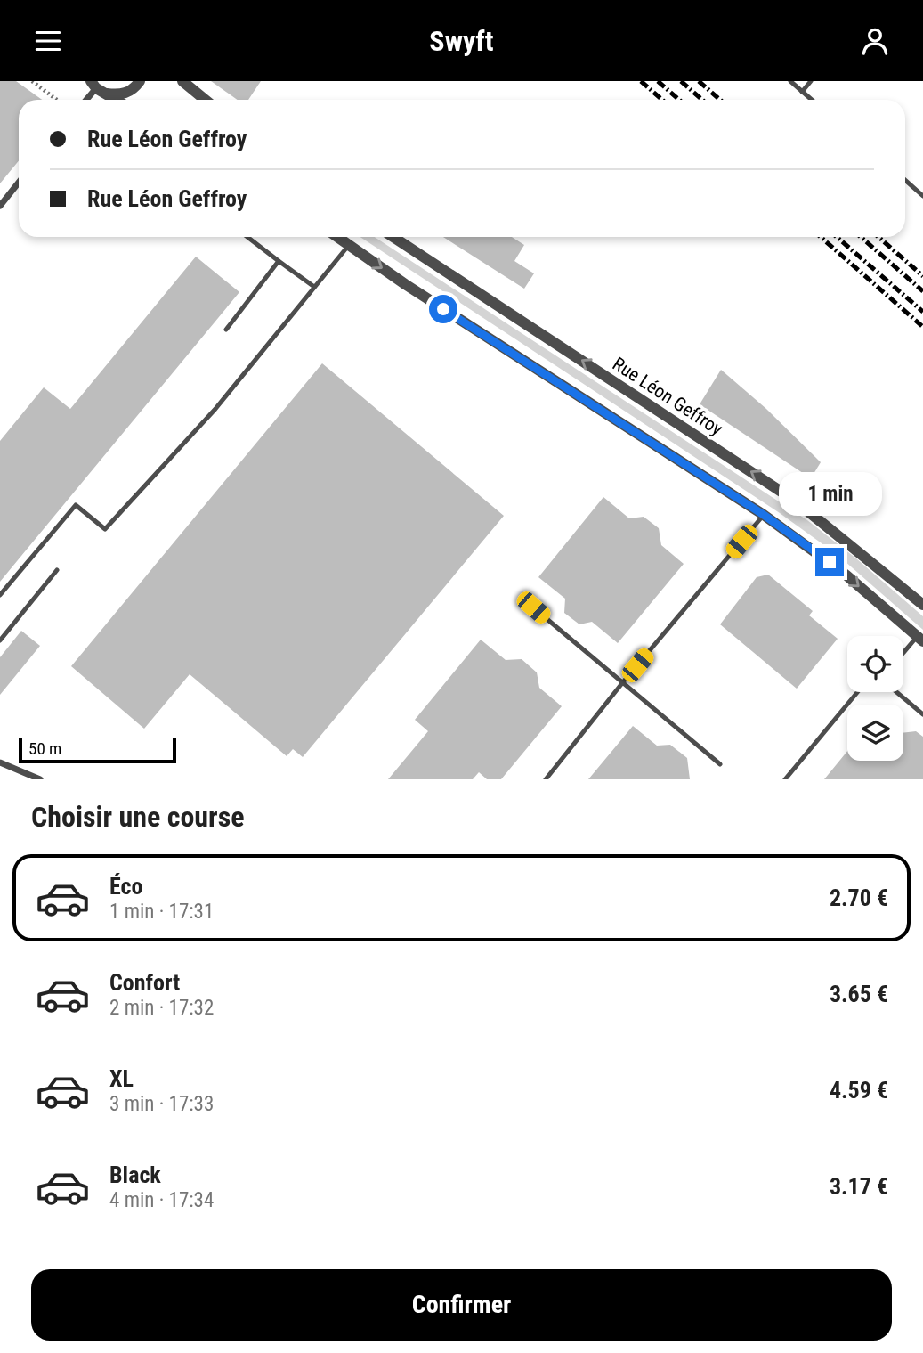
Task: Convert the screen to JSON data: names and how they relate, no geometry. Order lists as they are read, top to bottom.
{
  "streets": {
    "street": ["Rue Léon Geffroy"]
  },
  "scale_bar": "50 m",
  "page": {
    "header": "Swyft",
    "banner": ["Rue Léon Geffroy", "Rue Léon Geffroy"],
    "bubble": "1 min",
    "scale": "50 m",
    "heading": "Choisir une course",
    "list": [
      {
        "name": "Éco",
        "note": "1 min · 17:31",
        "value": "2.70 €"
      },
      {
        "name": "Confort",
        "note": "2 min · 17:32",
        "value": "3.65 €"
      },
      {
        "name": "XL",
        "note": "3 min · 17:33",
        "value": "4.59 €"
      },
      {
        "name": "Black",
        "note": "4 min · 17:34",
        "value": "3.17 €"
      }
    ],
    "buttons": "Confirmer"
  }
}
